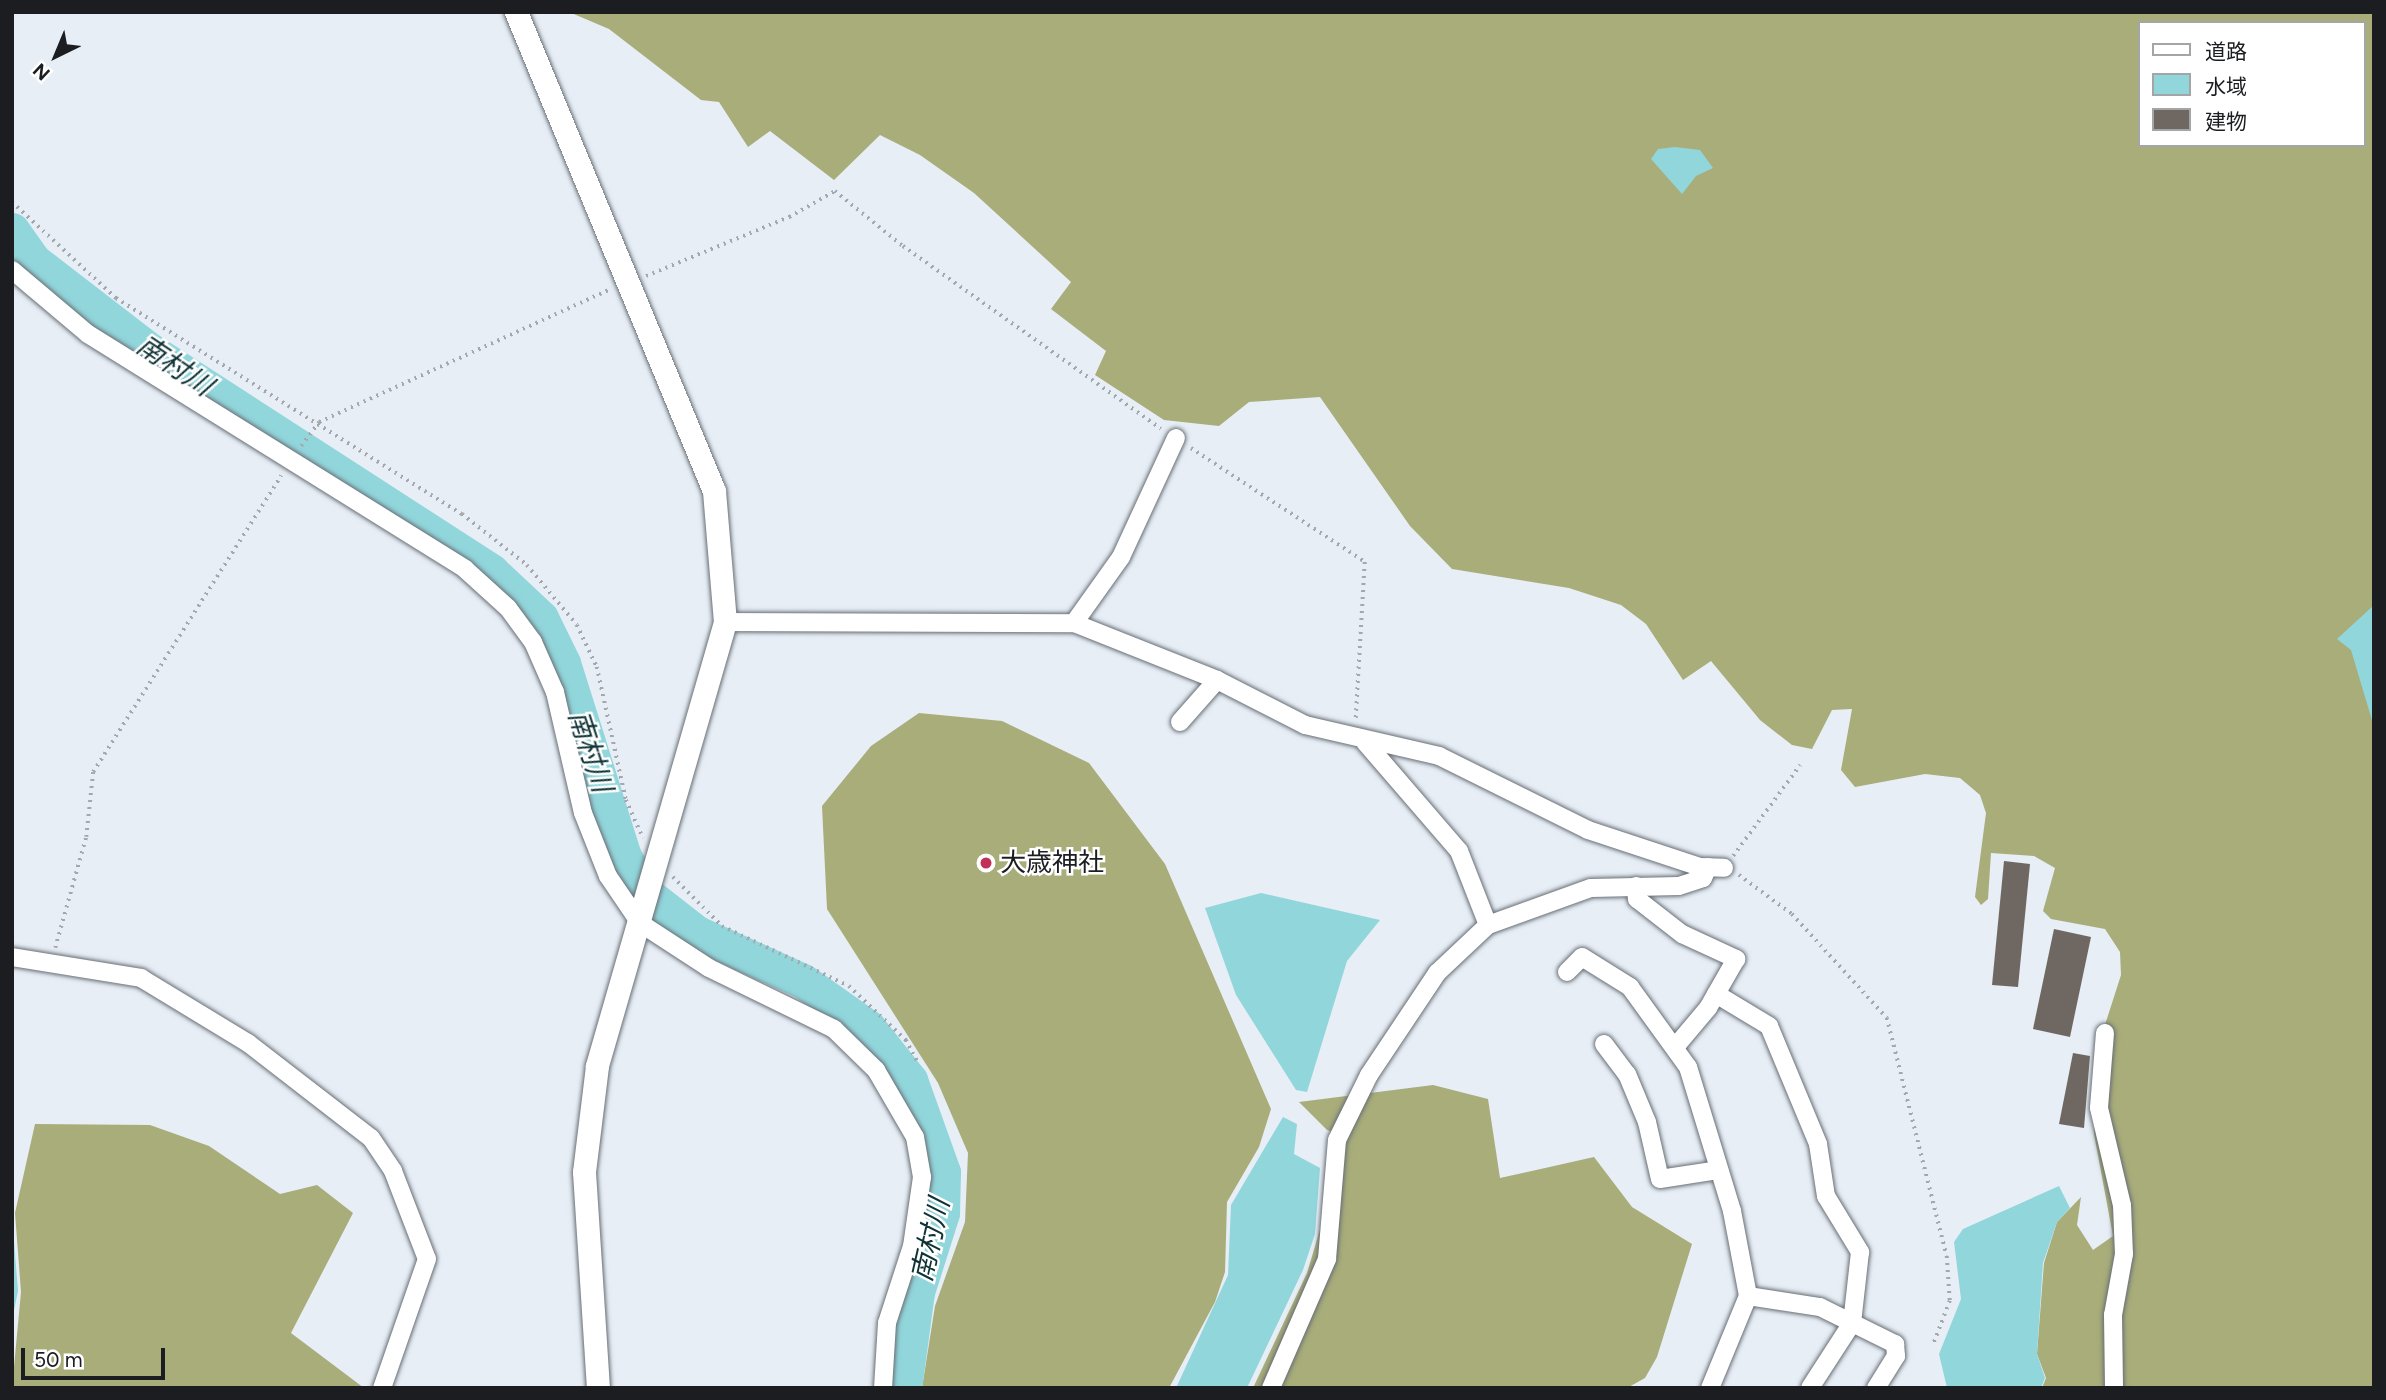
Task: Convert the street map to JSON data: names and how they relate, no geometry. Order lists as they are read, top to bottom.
{
  "water": ["南村川"],
  "places": ["大歳神社"],
  "legend": ["道路", "水域", "建物"],
  "scale_bar": "50 m",
  "north": "bottom left"
}
